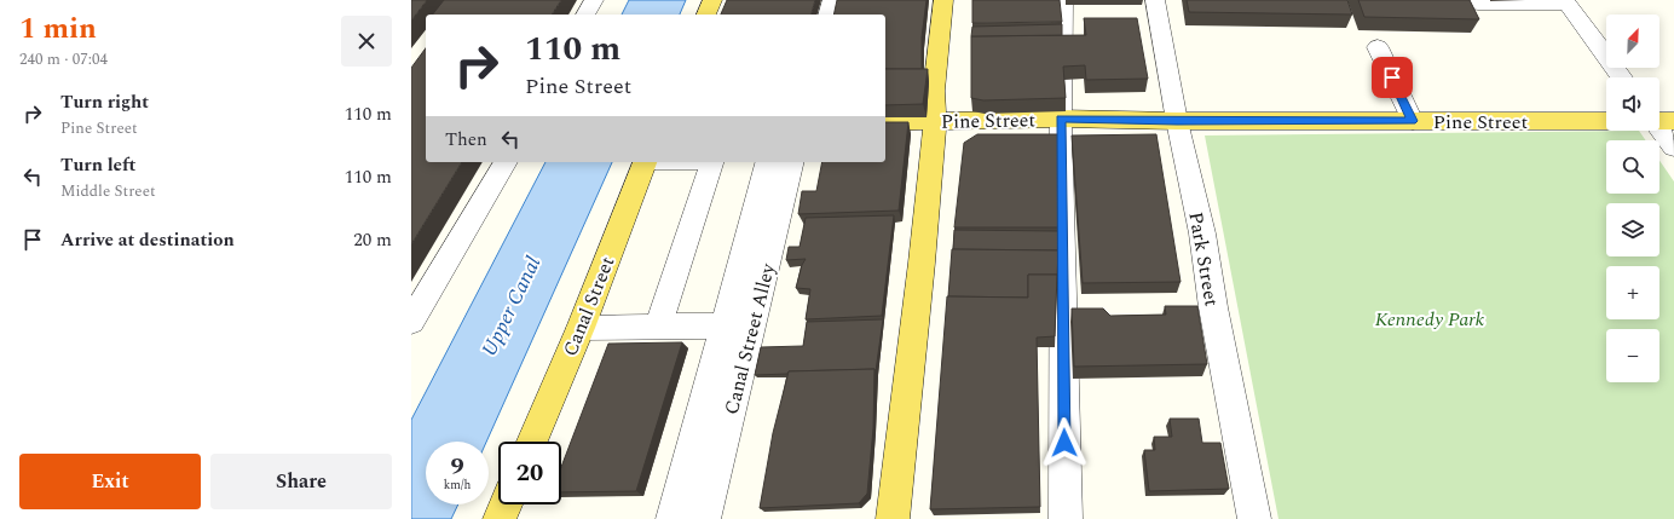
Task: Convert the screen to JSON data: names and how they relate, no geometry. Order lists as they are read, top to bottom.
{
  "streets": {
    "main road": ["Pine Street", "Canal Street"],
    "street": ["Park Street", "Canal Street Alley"]
  },
  "crossings": [
    ["Pine Street", "Park Street"]
  ],
  "water": ["Upper Canal"],
  "parks": ["Kennedy Park"],
  "north": "top right",
  "page": {
    "heading": ["1 min", "240 m · 07:04"],
    "map_buttons": ["+", "−"],
    "turn": ["110 m", "Pine Street"],
    "list": [
      {
        "name": "Turn right",
        "note": "Pine Street",
        "value": "110 m"
      },
      {
        "name": "Turn left",
        "note": "Middle Street",
        "value": "110 m"
      },
      {
        "name": "Arrive at destination",
        "value": "20 m"
      }
    ],
    "then": "Then",
    "speed": "9 km/h",
    "limit": "20",
    "buttons": ["Exit", "Share"]
  }
}
